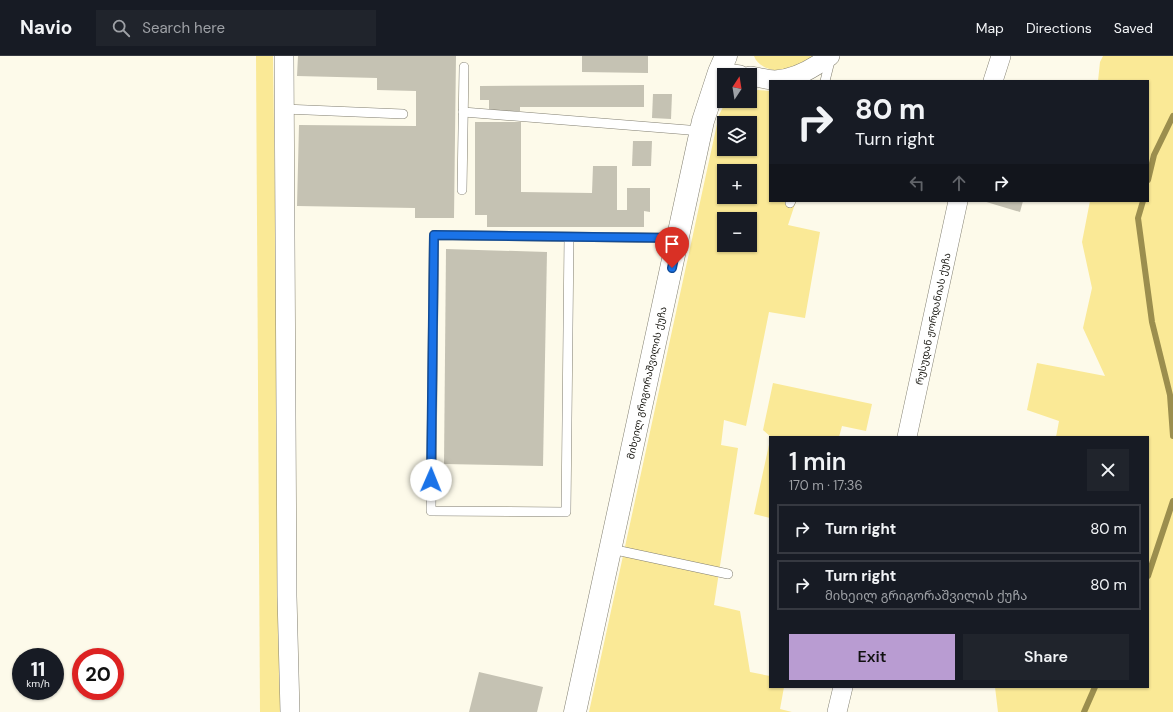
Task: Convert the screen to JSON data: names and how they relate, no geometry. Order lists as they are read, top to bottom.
{
  "streets": {
    "street": ["რუსუდან ჟორდანიას ქუჩა", "მიხეილ გრიგორაშვილის ქუჩა"]
  },
  "north": "top",
  "page": {
    "header": "Navio",
    "search": "Search here",
    "nav": ["Map", "Directions", "Saved"],
    "map_buttons": ["+", "−"],
    "turn": ["80 m", "Turn right"],
    "heading": ["1 min", "170 m · 17:36"],
    "list": [
      {
        "name": "Turn right",
        "value": "80 m"
      },
      {
        "name": "Turn right",
        "note": "მიხეილ გრიგორაშვილის ქუჩა",
        "value": "80 m"
      }
    ],
    "buttons": ["Exit", "Share"],
    "speed": "11 km/h",
    "limit": "20"
  }
}
